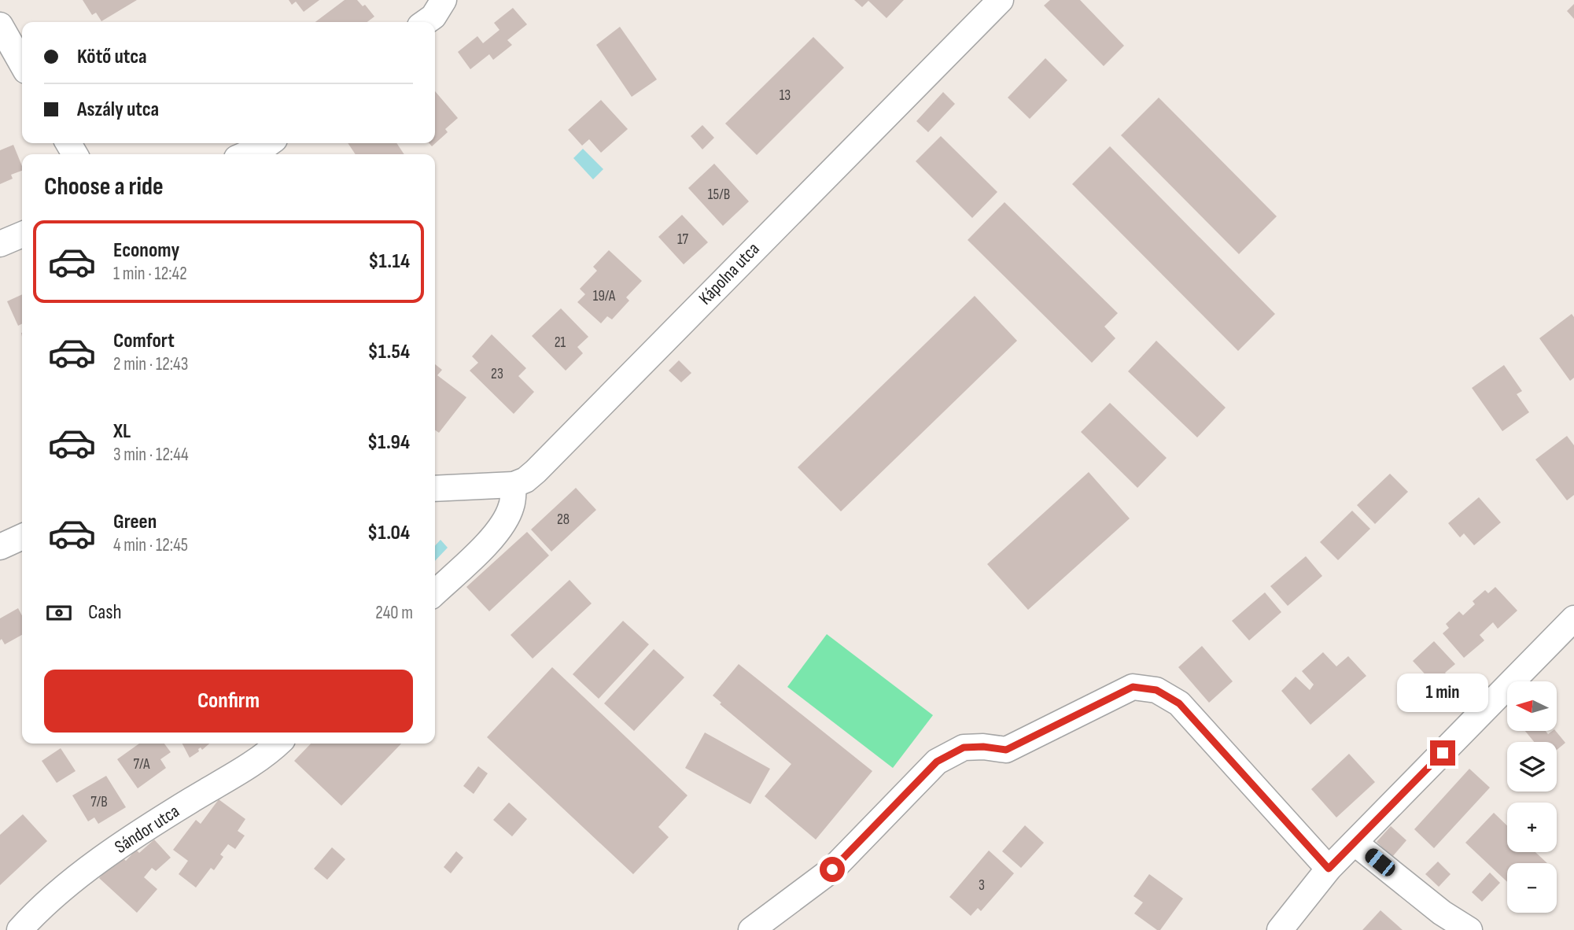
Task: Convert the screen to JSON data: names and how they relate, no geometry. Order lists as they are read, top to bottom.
{
  "streets": {
    "street": ["Kápolna utca", "Sándor utca"]
  },
  "house_numbers": [
    "13",
    "15/B",
    "17",
    "19/A",
    "21",
    "23",
    "28",
    "7/A",
    "7/B",
    "3"
  ],
  "north": "left",
  "page": {
    "banner": ["Kötő utca", "Aszály utca"],
    "heading": "Choose a ride",
    "list": [
      {
        "name": "Economy",
        "note": "1 min · 12:42",
        "value": "$1.14"
      },
      {
        "name": "Comfort",
        "note": "2 min · 12:43",
        "value": "$1.54"
      },
      {
        "name": "XL",
        "note": "3 min · 12:44",
        "value": "$1.94"
      },
      {
        "name": "Green",
        "note": "4 min · 12:45",
        "value": "$1.04"
      }
    ],
    "pay": ["Cash", "240 m"],
    "buttons": "Confirm",
    "bubble": "1 min",
    "map_buttons": ["+", "−"]
  }
}
